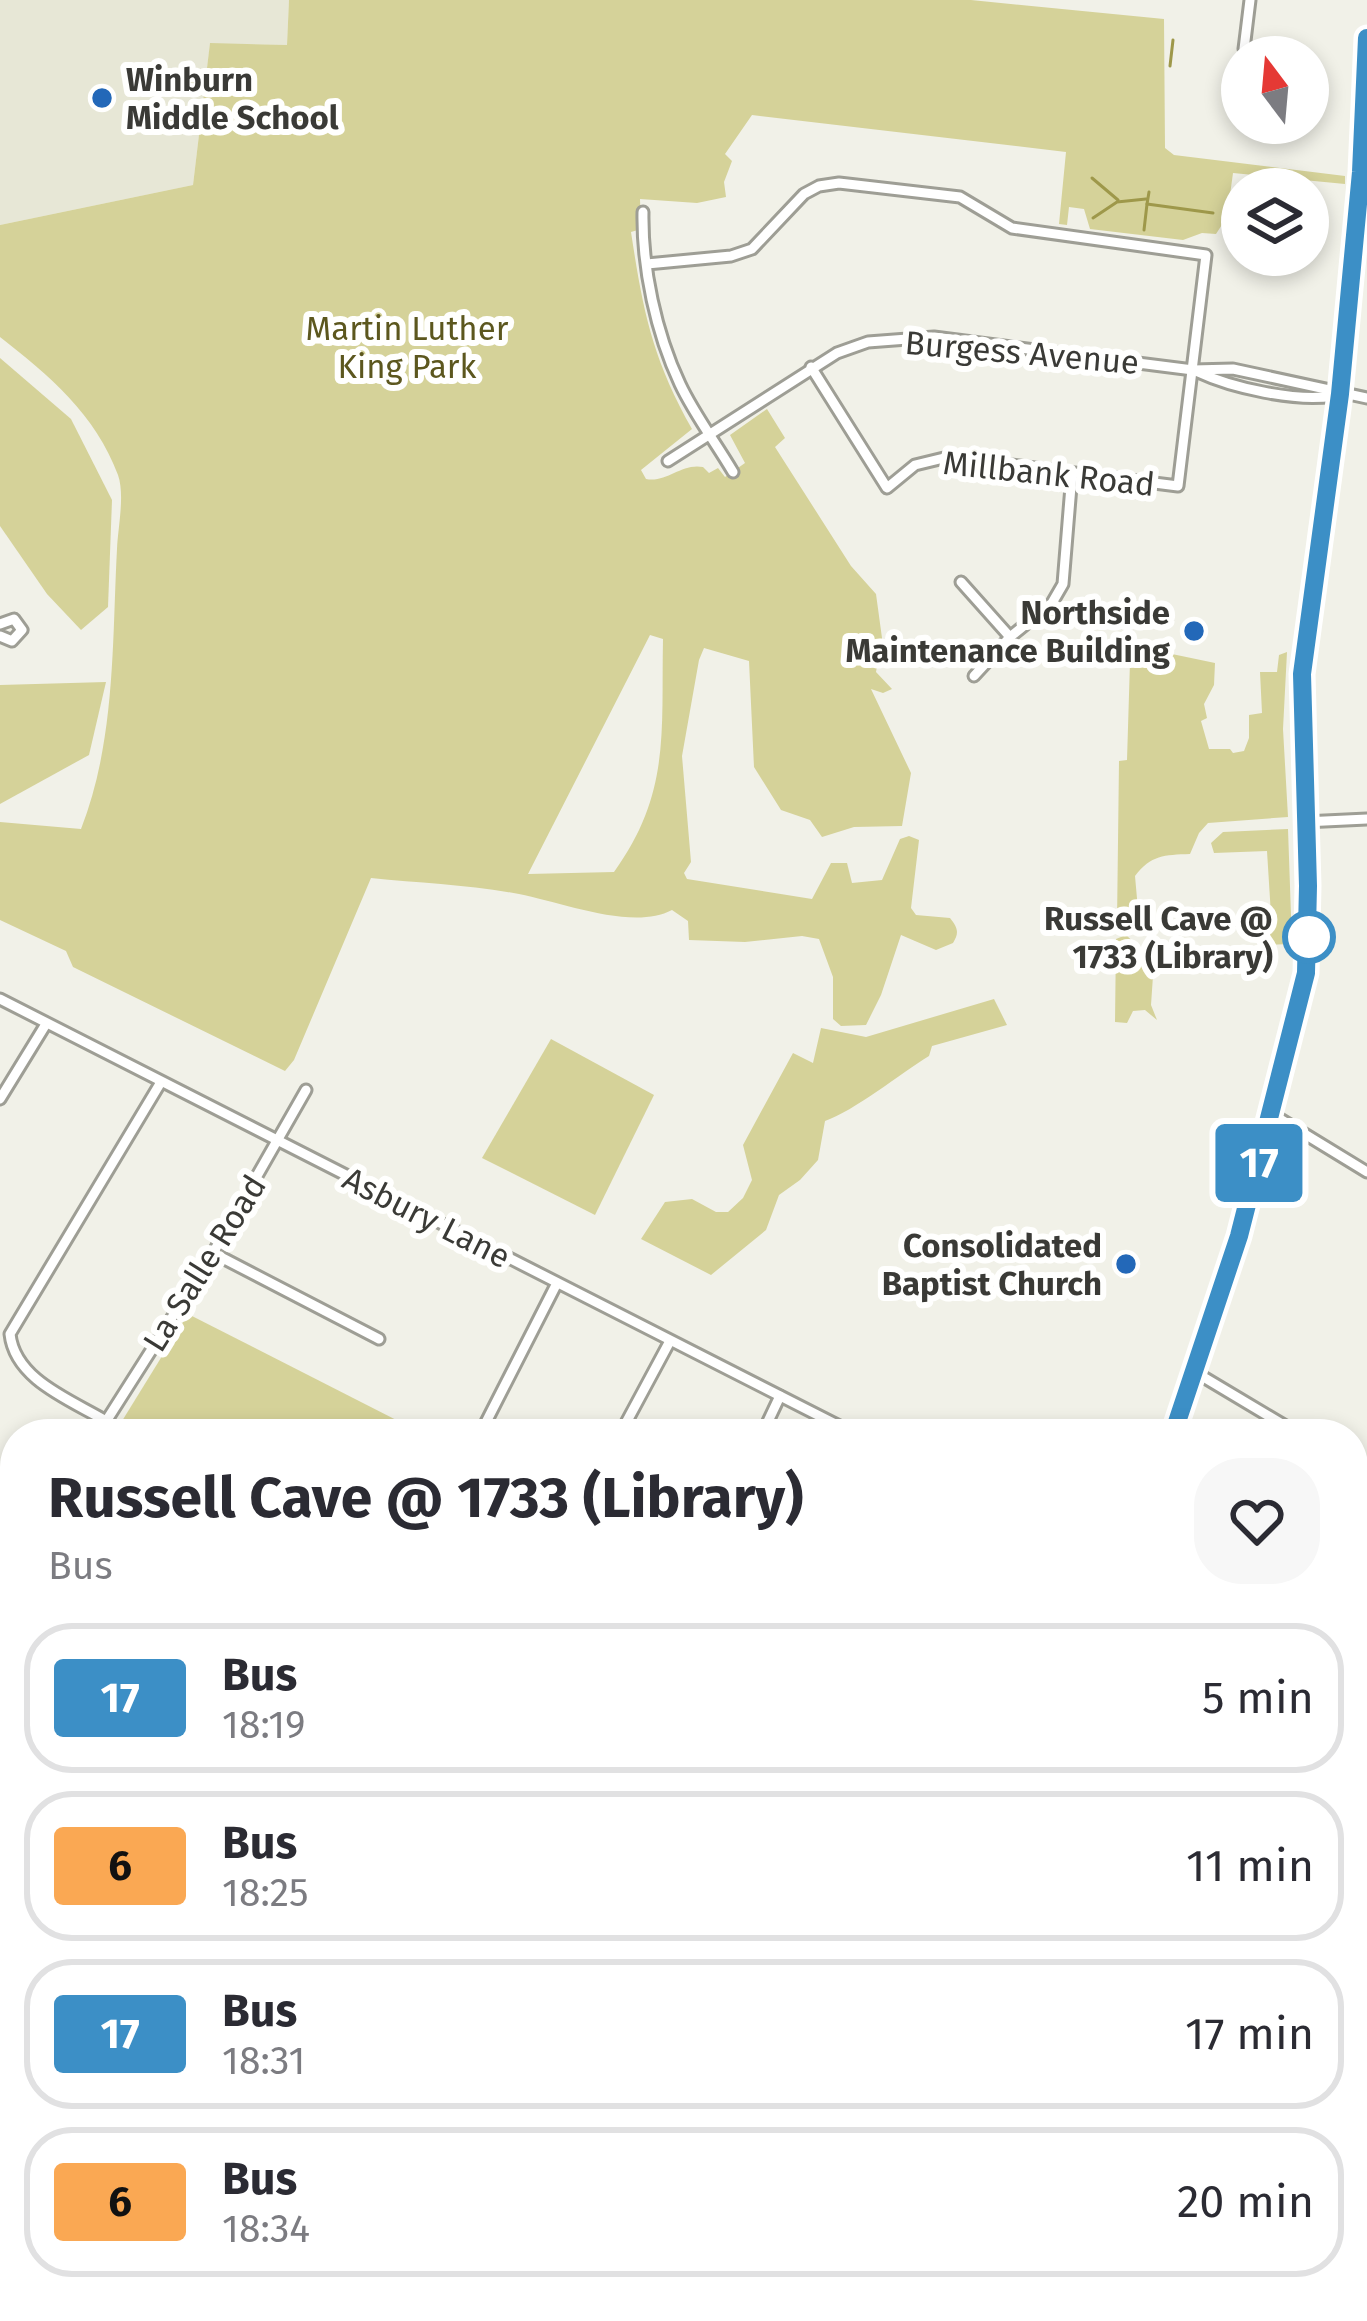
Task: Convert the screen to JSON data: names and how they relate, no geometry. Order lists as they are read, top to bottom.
{
  "streets": {
    "street": [
      "Burgess Avenue",
      "Millbank Road",
      "Asbury Lane",
      "La Salle Road"
    ]
  },
  "crossings": [
    ["Burgess Avenue", "Millbank Road"],
    ["Asbury Lane", "La Salle Road"]
  ],
  "parks": ["Martin Luther King Park"],
  "places": [
    "Winburn Middle School",
    "Northside Maintenance Building",
    "Russell Cave @ 1733 (Library)",
    "Consolidated Baptist Church"
  ],
  "lines": ["bus line 17"],
  "north": "top",
  "page": {
    "on_map": "17",
    "heading": ["Russell Cave @ 1733 (Library)", "Bus"],
    "list": [
      {
        "mark": "17",
        "name": "Bus",
        "note": "18:19",
        "value": "5 min"
      },
      {
        "mark": "6",
        "name": "Bus",
        "note": "18:25",
        "value": "11 min"
      },
      {
        "mark": "17",
        "name": "Bus",
        "note": "18:31",
        "value": "17 min"
      },
      {
        "mark": "6",
        "name": "Bus",
        "note": "18:34",
        "value": "20 min"
      }
    ]
  }
}
